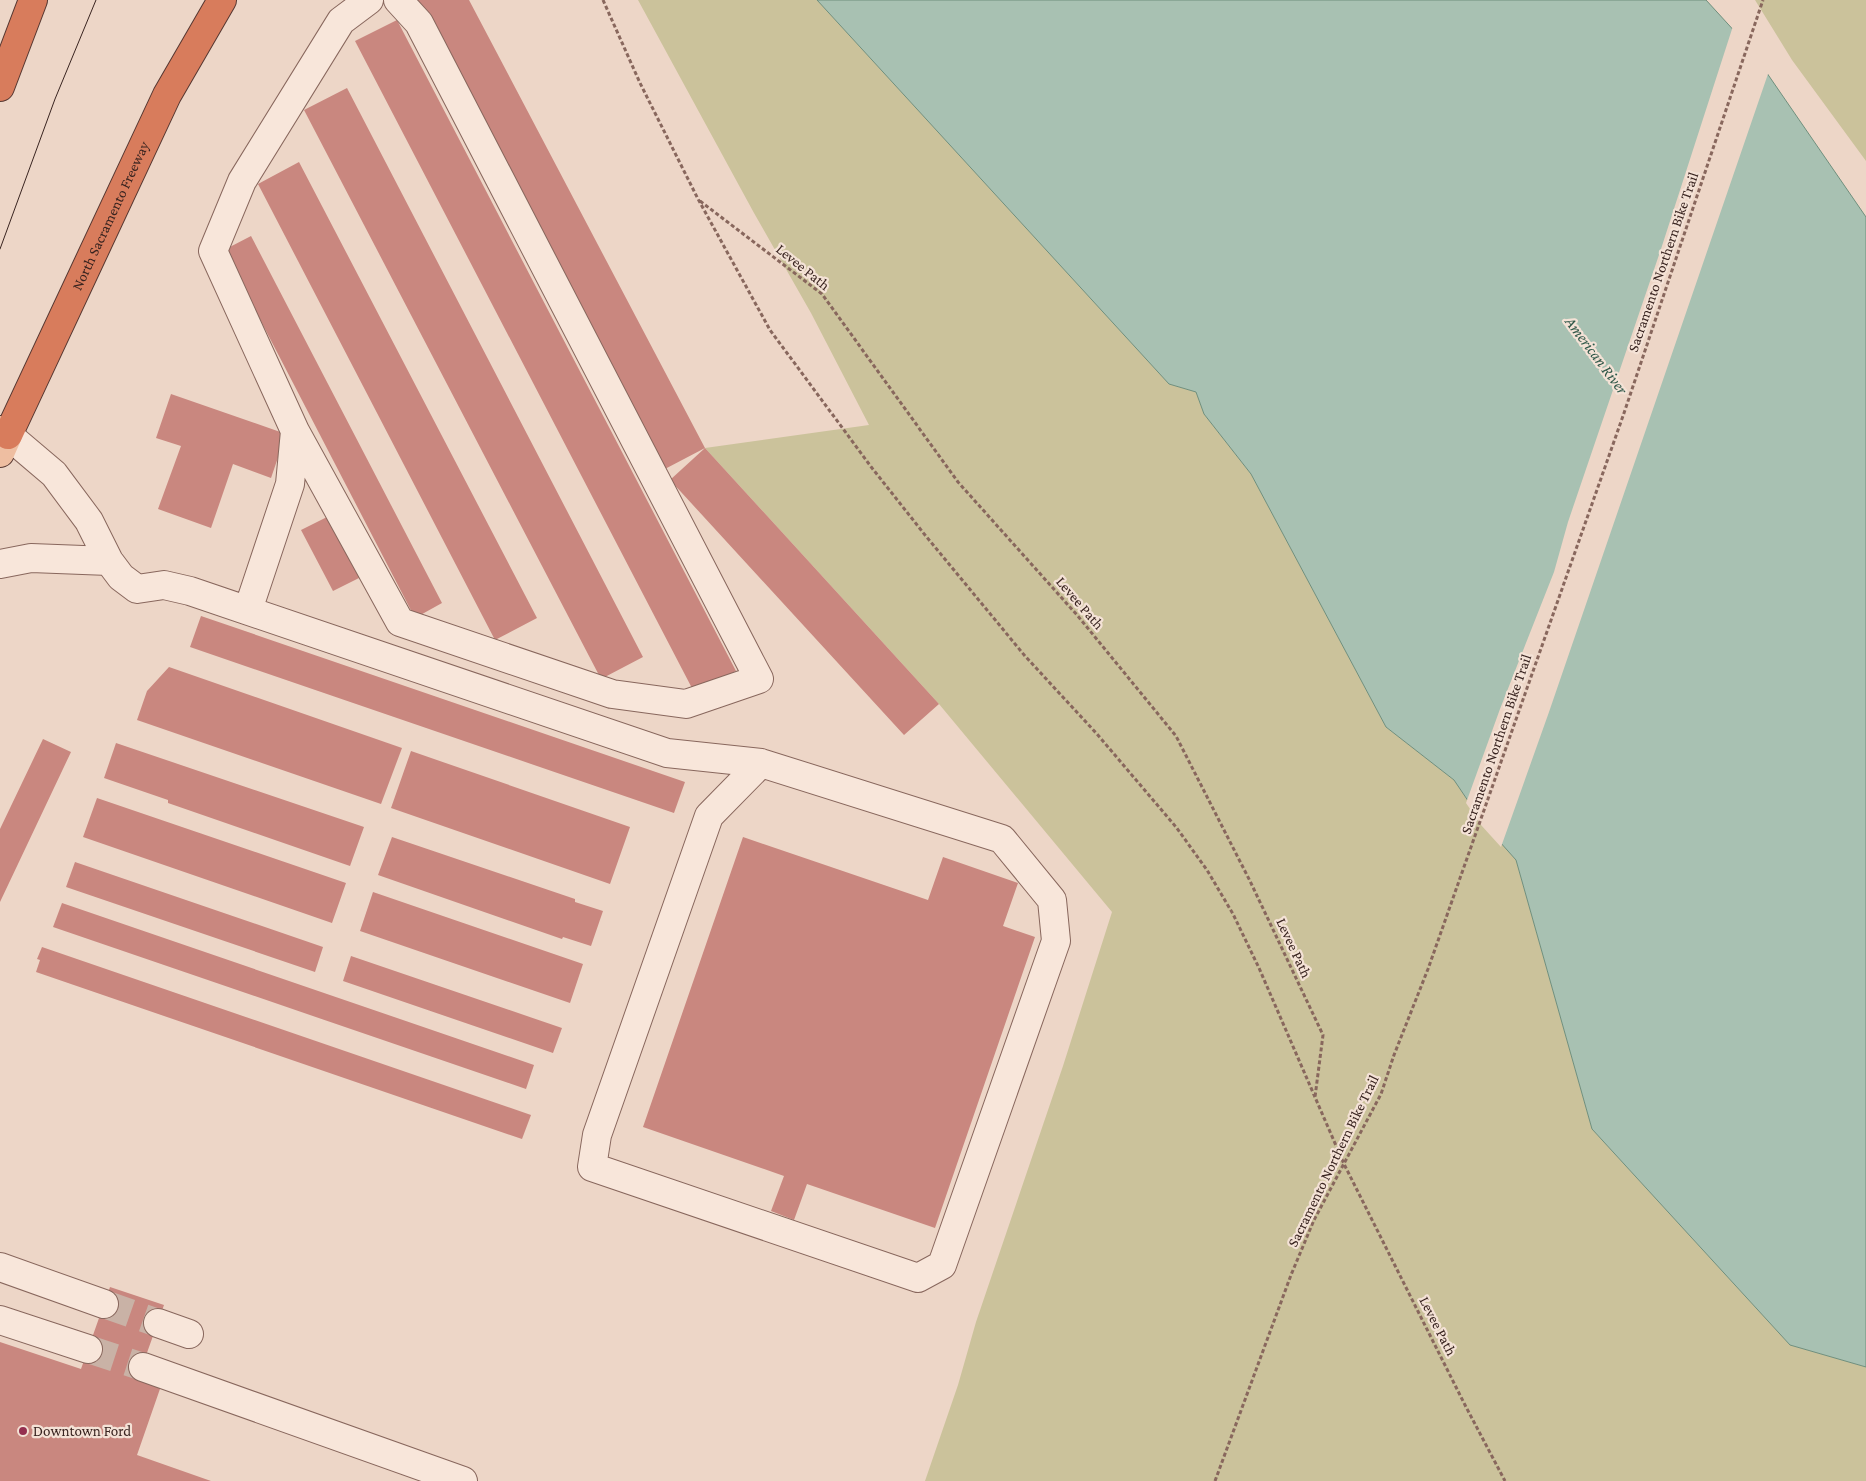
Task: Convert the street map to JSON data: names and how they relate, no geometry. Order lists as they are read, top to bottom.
{
  "streets": {
    "highway": ["North Sacramento Freeway"],
    "path": ["Sacramento Northern Bike Trail", "Levee Path"]
  },
  "crossings": [
    ["Sacramento Northern Bike Trail", "Levee Path"]
  ],
  "water": ["American River"],
  "places": ["Downtown Ford"]
}
